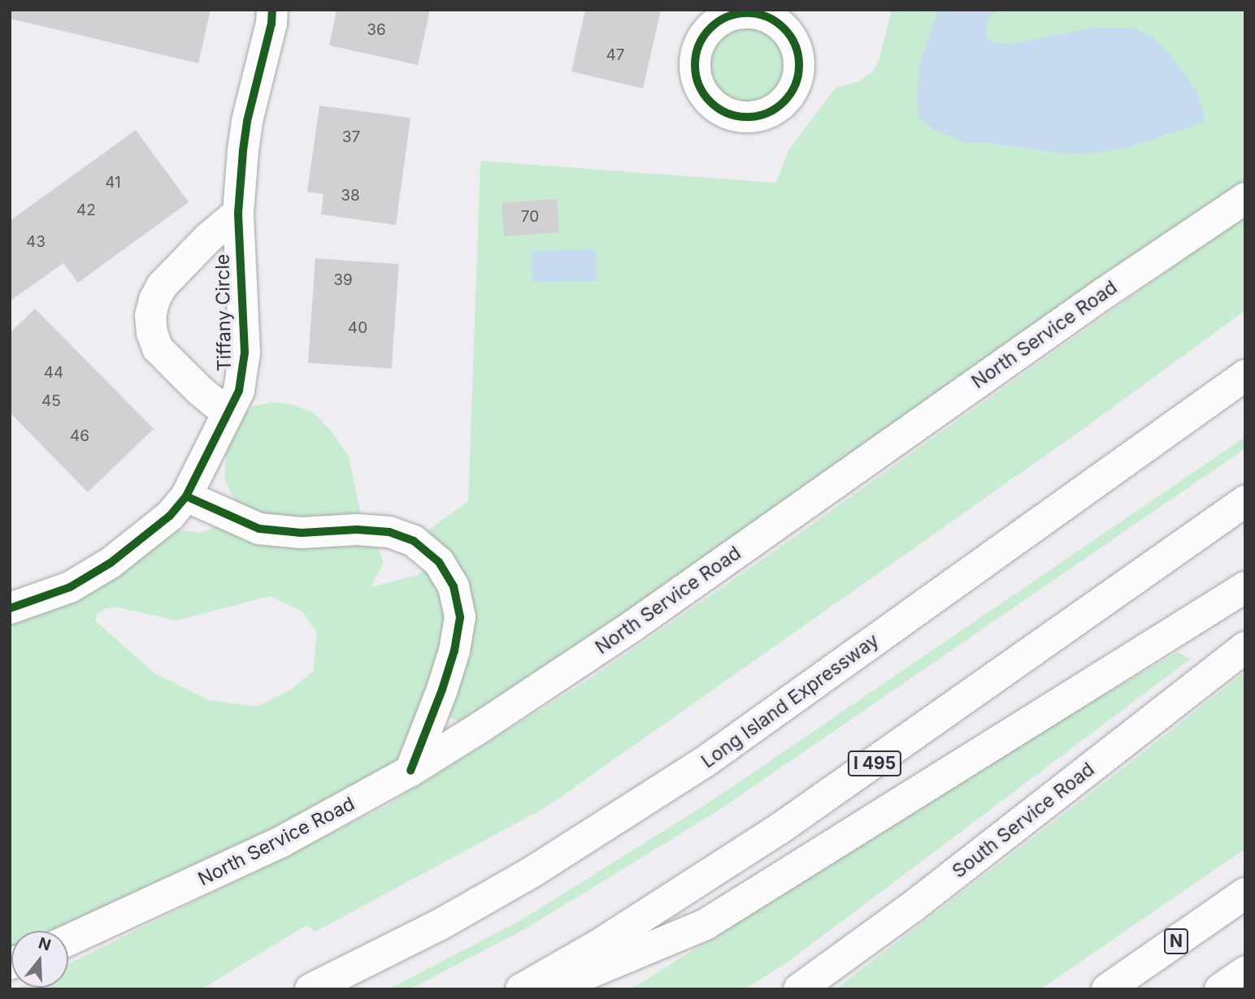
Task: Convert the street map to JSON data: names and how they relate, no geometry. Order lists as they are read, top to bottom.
{
  "streets": {
    "main road": [
      "Tiffany Circle",
      "North Service Road",
      "Long Island Expressway",
      "I 495",
      "South Service Road",
      "N"
    ]
  },
  "house_numbers": [
    "36",
    "47",
    "37",
    "41",
    "38",
    "42",
    "70",
    "43",
    "39",
    "40",
    "44",
    "45",
    "46"
  ],
  "north": "top"
}
